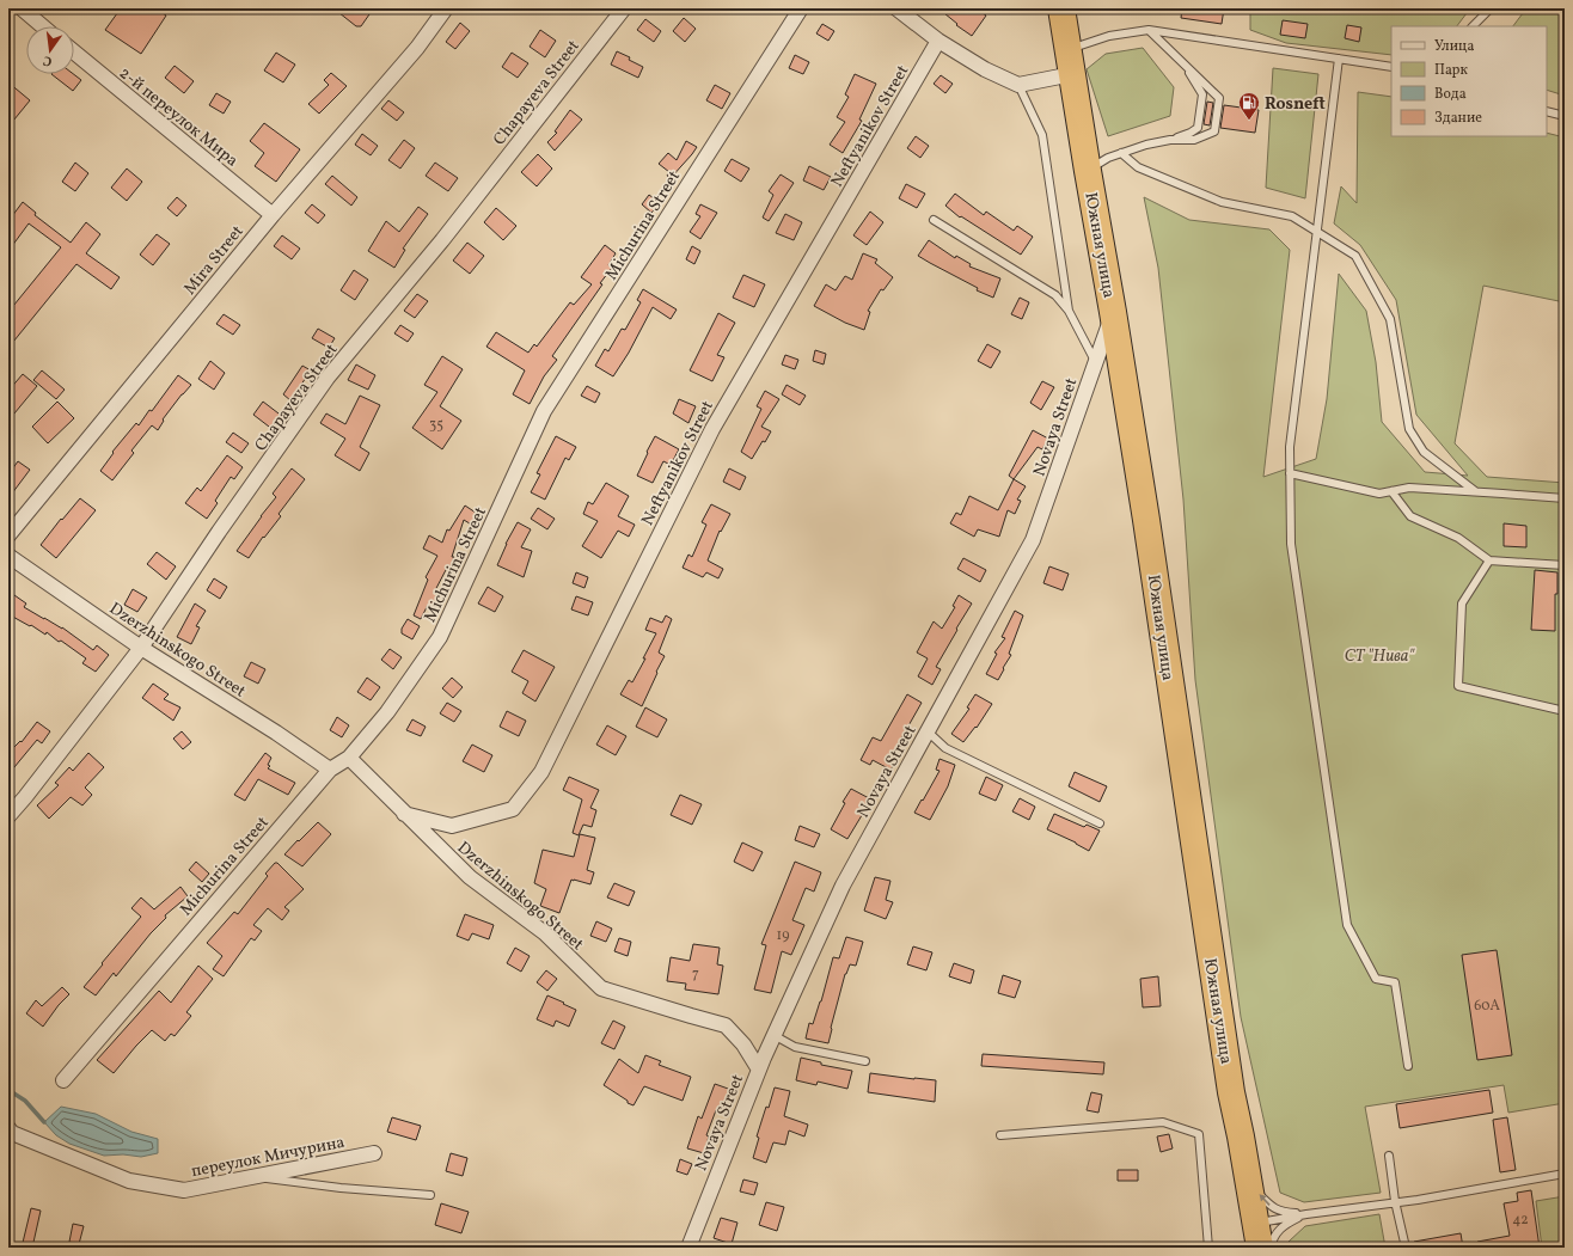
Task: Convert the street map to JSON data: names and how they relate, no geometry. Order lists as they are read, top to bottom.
{
  "streets": {
    "highway": ["Южная улица"],
    "street": [
      "Chapayeva Street",
      "2-й переулок Мира",
      "Neftyanikov Street",
      "Michurina Street",
      "Mira Street",
      "Novaya Street",
      "Dzerzhinskogo Street",
      "переулок Мичурина"
    ]
  },
  "crossings": [
    ["Chapayeva Street", "Dzerzhinskogo Street"],
    ["2-й переулок Мира", "Mira Street"],
    ["Neftyanikov Street", "Dzerzhinskogo Street"],
    ["Michurina Street", "Dzerzhinskogo Street"],
    ["Южная улица", "Novaya Street"],
    ["Novaya Street", "Dzerzhinskogo Street"]
  ],
  "parks": ["СТ \"Нива\""],
  "places": {
    "fuel station": ["Rosneft"]
  },
  "house_numbers": [
    "35",
    "19",
    "7",
    "60А",
    "42"
  ],
  "legend": [
    "Улица",
    "Парк",
    "Вода",
    "Здание"
  ],
  "north": "bottom"
}
